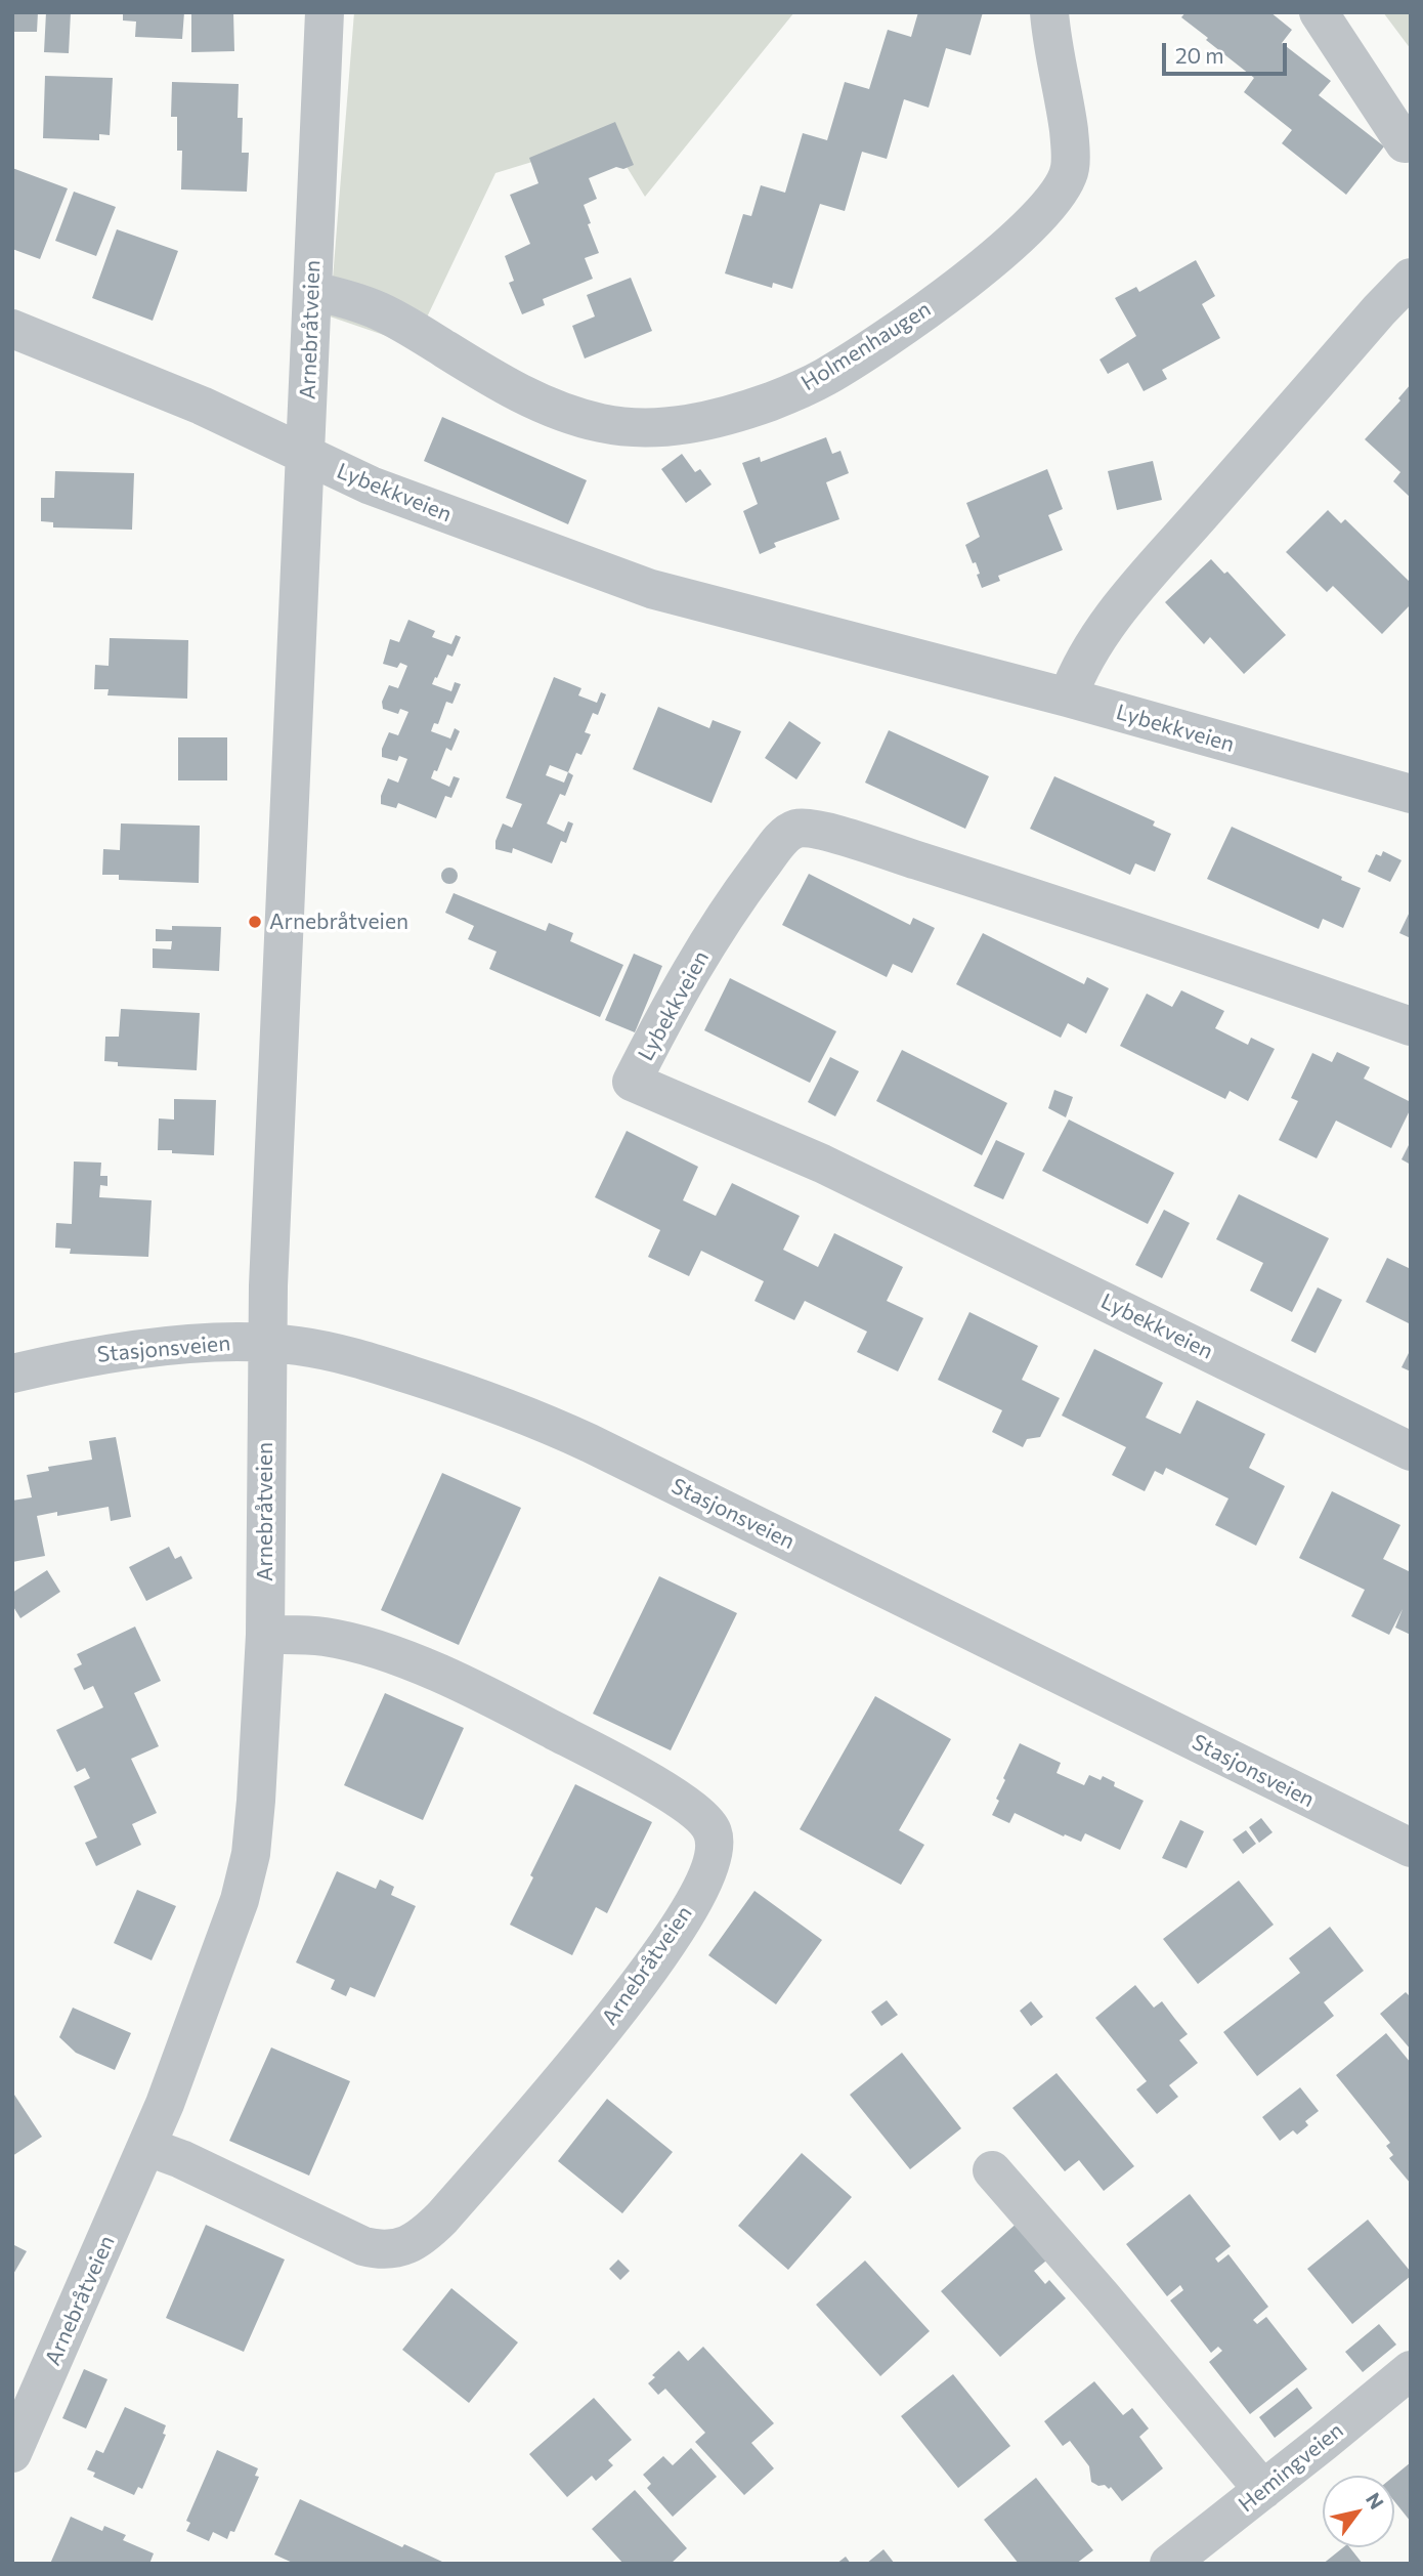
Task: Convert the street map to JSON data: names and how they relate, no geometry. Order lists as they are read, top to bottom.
{
  "streets": {
    "street": [
      "Arnebråtveien",
      "Holmenhaugen",
      "Lybekkveien",
      "Stasjonsveien",
      "Hemingveien"
    ]
  },
  "crossings": [
    ["Arnebråtveien", "Holmenhaugen"],
    ["Arnebråtveien", "Lybekkveien"],
    ["Arnebråtveien", "Stasjonsveien"]
  ],
  "places": ["Arnebråtveien"],
  "scale_bar": "20 m",
  "north": "top right"
}
